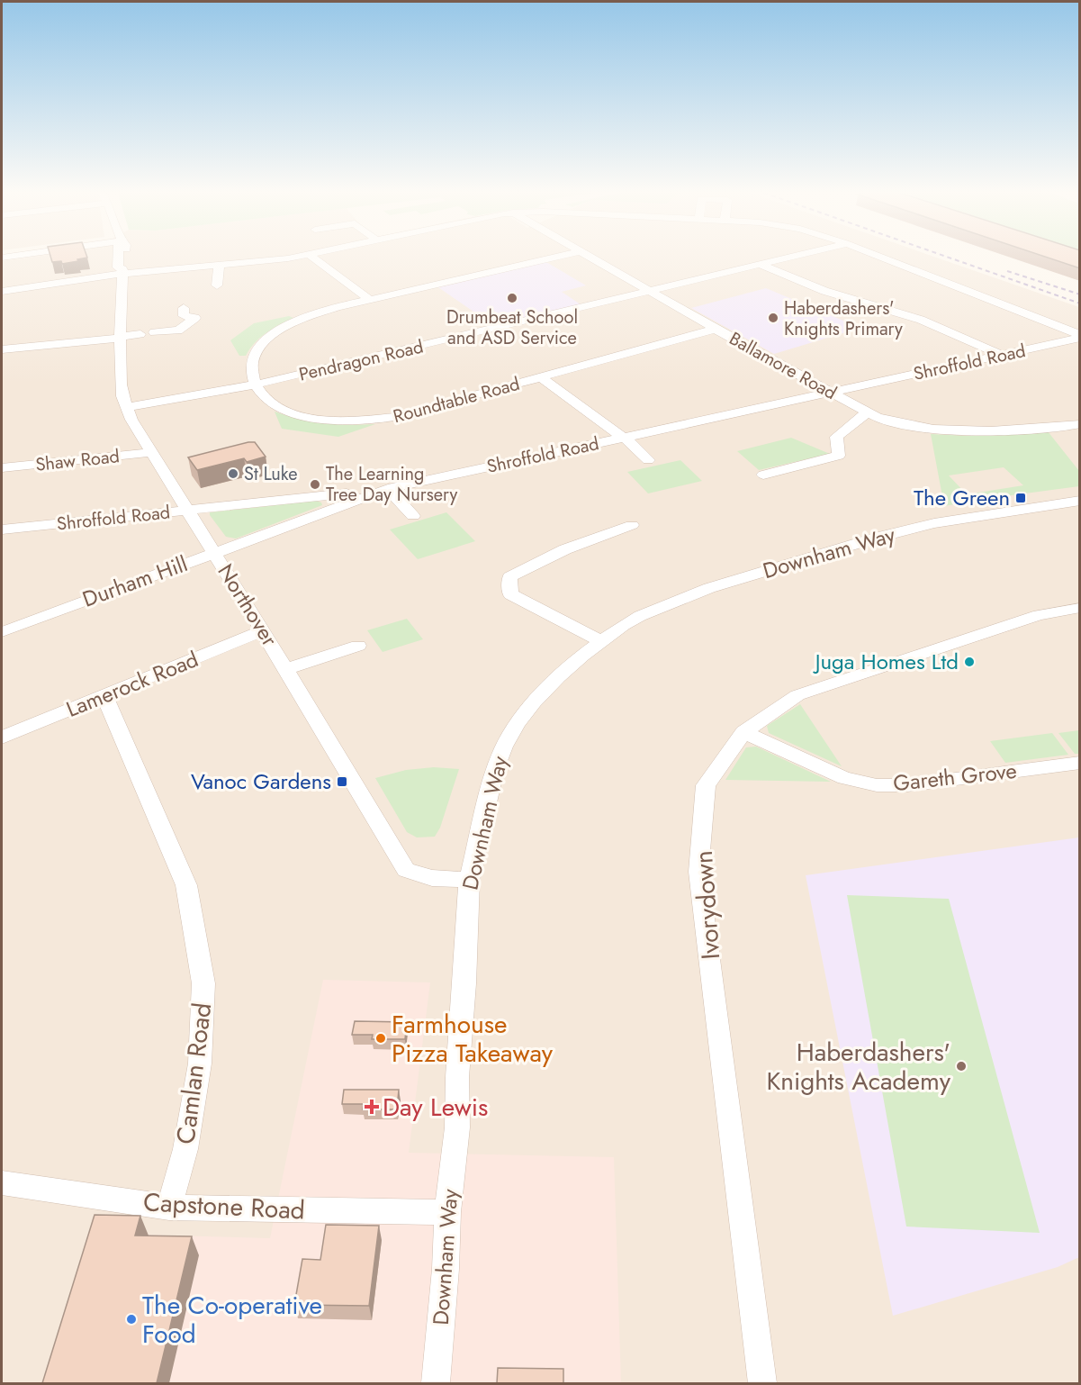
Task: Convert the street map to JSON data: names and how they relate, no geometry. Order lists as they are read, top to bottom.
{
  "streets": {
    "street": [
      "Pendragon Road",
      "Shroffold Road",
      "Ballamore Road",
      "Roundtable Road",
      "Shaw Road",
      "Downham Way",
      "Durham Hill",
      "Northover",
      "Lamerock Road",
      "Gareth Grove",
      "Ivorydown",
      "Camlan Road",
      "Capstone Road"
    ]
  },
  "crossings": [
    ["Pendragon Road", "Ballamore Road"],
    ["Pendragon Road", "Roundtable Road"],
    ["Pendragon Road", "Northover"],
    ["Shroffold Road", "Ballamore Road"],
    ["Shroffold Road", "Durham Hill"],
    ["Shroffold Road", "Northover"],
    ["Ballamore Road", "Roundtable Road"],
    ["Shaw Road", "Northover"],
    ["Downham Way", "Northover"],
    ["Downham Way", "Capstone Road"],
    ["Durham Hill", "Northover"],
    ["Northover", "Lamerock Road"],
    ["Lamerock Road", "Camlan Road"],
    ["Gareth Grove", "Ivorydown"],
    ["Camlan Road", "Capstone Road"]
  ],
  "places": {
    "other": [
      "Drumbeat School and ASD Service",
      "Haberdashers' Knights Primary",
      "St Luke",
      "The Learning Tree Day Nursery",
      "Juga Homes Ltd",
      "Farmhouse Pizza Takeaway",
      "Haberdashers' Knights Academy",
      "The Co-operative Food"
    ],
    "transit": ["The Green", "Vanoc Gardens"],
    "health": ["Day Lewis"]
  }
}
